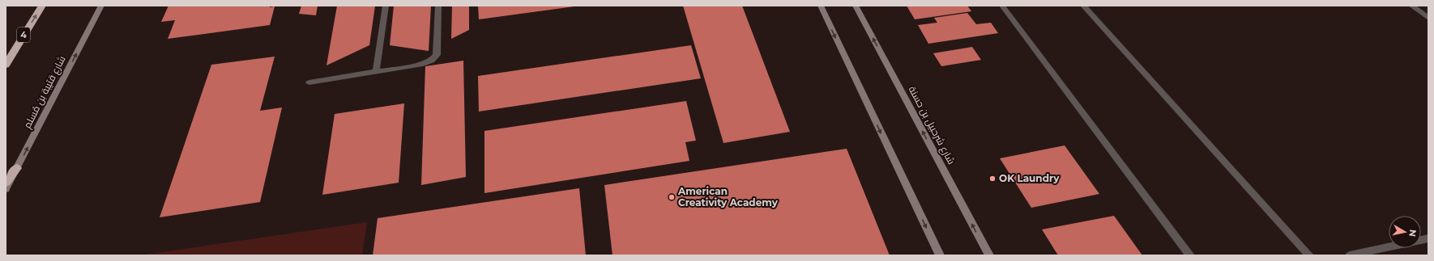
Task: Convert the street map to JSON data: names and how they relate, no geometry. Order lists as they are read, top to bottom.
{
  "streets": {
    "highway": ["4"],
    "street": ["شارع قتيبة بن مُسلم", "شارع شرحبيل بن حسنة"]
  },
  "one_way": ["شارع قتيبة بن مُسلم"],
  "places": ["OK Laundry", "American Creativity Academy"],
  "north": "right"
}
